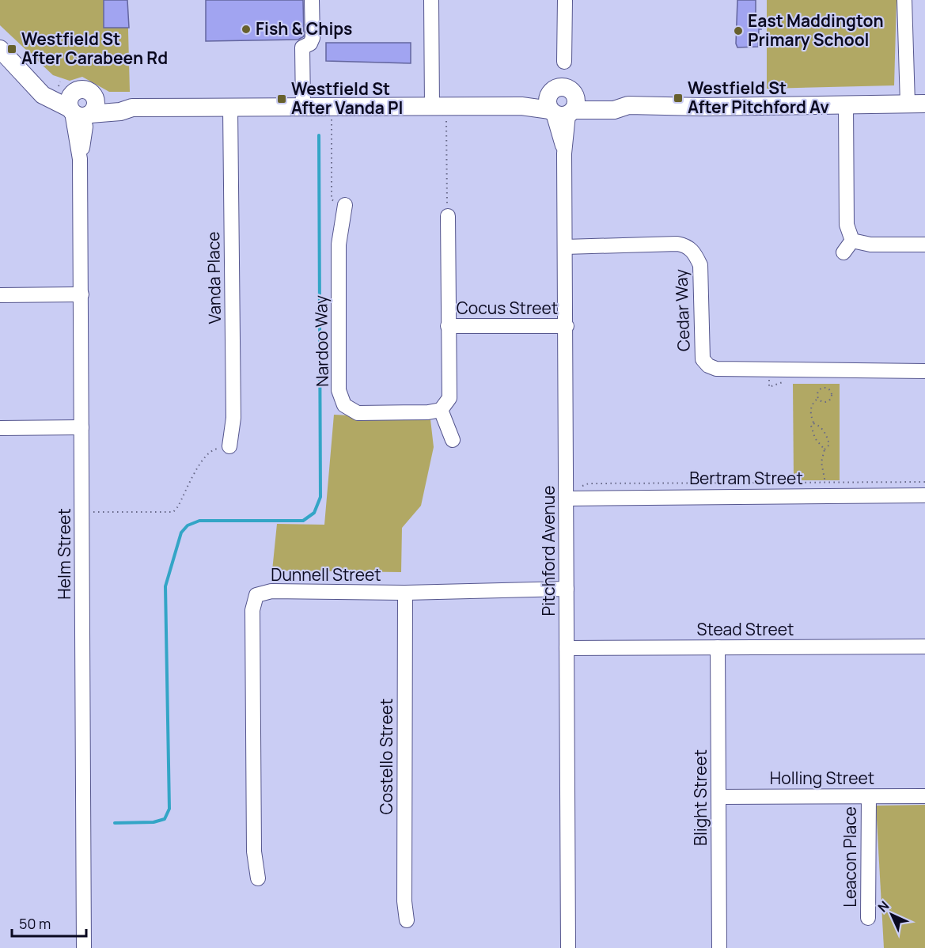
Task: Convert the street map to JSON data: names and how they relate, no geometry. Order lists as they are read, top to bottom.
{
  "streets": {
    "street": [
      "Vanda Place",
      "Cocus Street",
      "Cedar Way",
      "Nardoo Way",
      "Bertram Street",
      "Pitchford Avenue",
      "Helm Street",
      "Dunnell Street",
      "Stead Street",
      "Costello Street",
      "Holling Street",
      "Blight Street",
      "Leacon Place"
    ]
  },
  "crossings": [
    ["Cocus Street", "Pitchford Avenue"],
    ["Cedar Way", "Pitchford Avenue"],
    ["Bertram Street", "Pitchford Avenue"],
    ["Pitchford Avenue", "Dunnell Street"],
    ["Pitchford Avenue", "Stead Street"],
    ["Dunnell Street", "Costello Street"],
    ["Stead Street", "Blight Street"],
    ["Holling Street", "Blight Street"],
    ["Holling Street", "Leacon Place"]
  ],
  "places": {
    "other": ["Fish & Chips", "East Maddington Primary School"],
    "transit": ["Westfield St After Carabeen Rd", "Westfield St After Pitchford Av", "Westfield St After Vanda Pl"]
  },
  "scale_bar": "50 m",
  "north": "top left"
}
